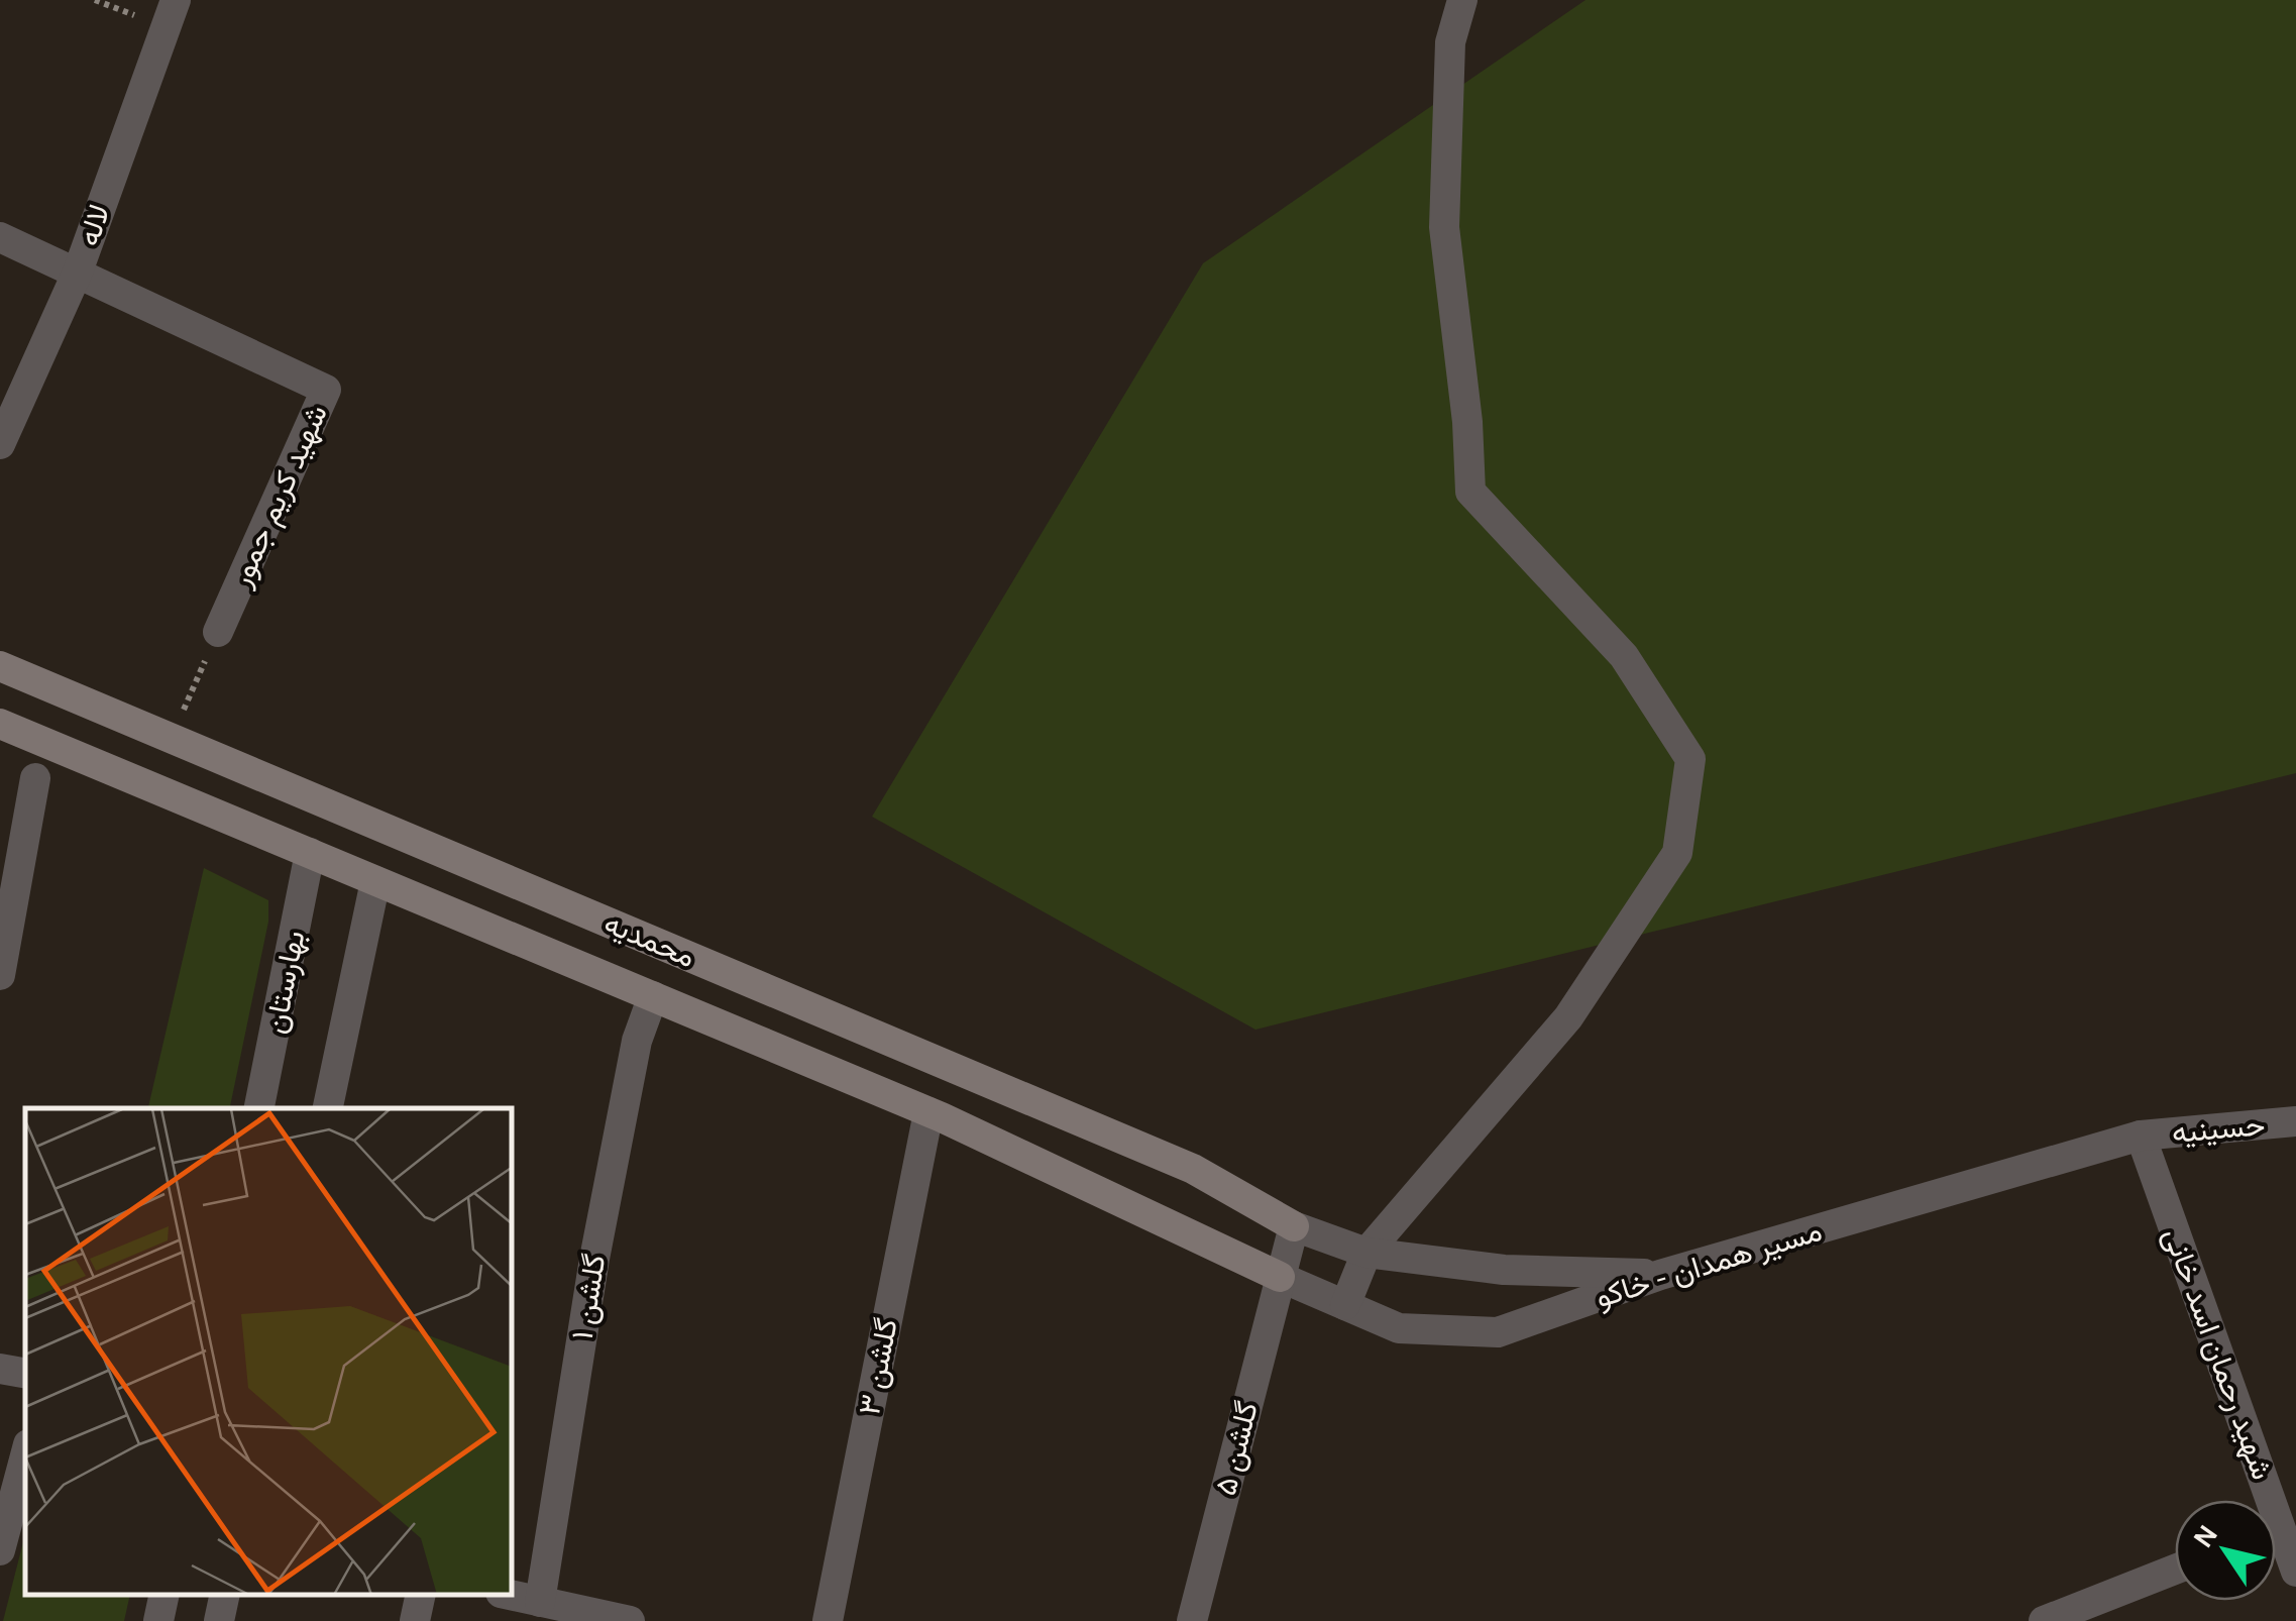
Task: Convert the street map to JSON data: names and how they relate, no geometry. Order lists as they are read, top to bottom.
{
  "streets": {
    "street": [
      "لاله",
      "شهید کریم جمور",
      "محمدیه",
      "بهارستان",
      "حسینیه",
      "مسیر همدان - خاکو",
      "گلشن ۱",
      "شهید رحمان اسد خانی",
      "گلشن ۳",
      "گلشن ۵"
    ]
  },
  "crossings": [
    ["لاله", "شهید کریم جمور"],
    ["محمدیه", "بهارستان"],
    ["محمدیه", "مسیر همدان - خاکو"],
    ["محمدیه", "گلشن ۱"],
    ["محمدیه", "گلشن ۳"],
    ["محمدیه", "گلشن ۵"],
    ["حسینیه", "مسیر همدان - خاکو"],
    ["حسینیه", "شهید رحمان اسد خانی"],
    ["مسیر همدان - خاکو", "شهید رحمان اسد خانی"],
    ["مسیر همدان - خاکو", "گلشن ۵"]
  ],
  "north": "top left"
}
